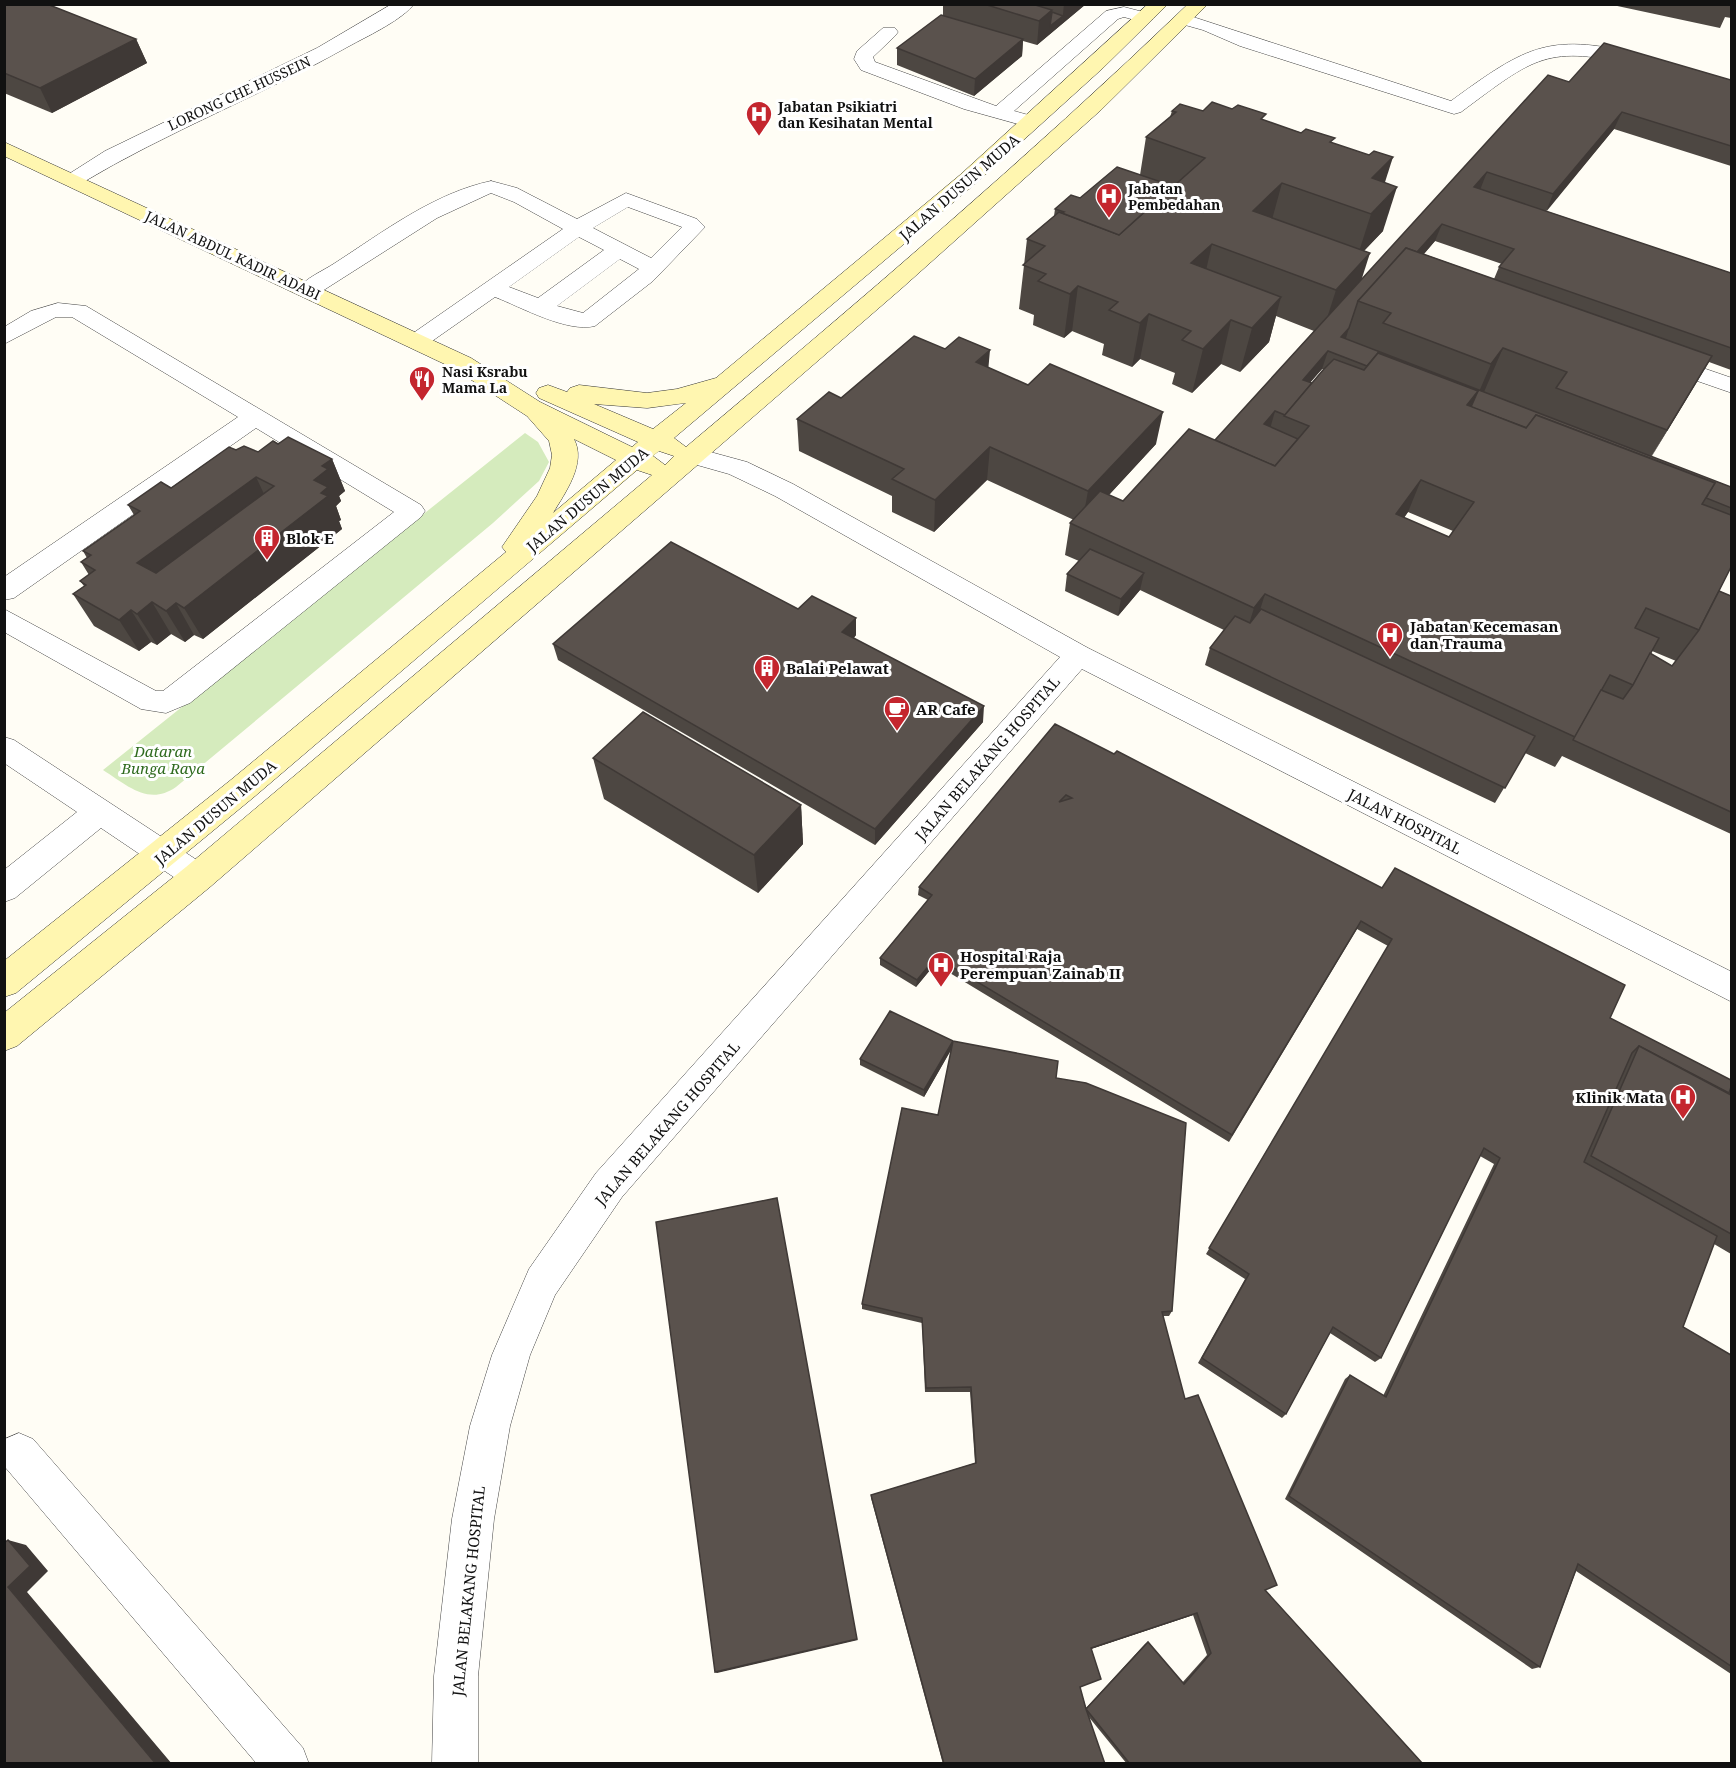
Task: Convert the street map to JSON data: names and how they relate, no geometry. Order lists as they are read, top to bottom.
{
  "streets": {
    "main road": ["JALAN DUSUN MUDA", "JALAN ABDUL KADIR ADABI"],
    "street": ["LORONG CHE HUSSEIN"],
    "lane": ["JALAN BELAKANG HOSPITAL", "JALAN HOSPITAL"]
  },
  "crossings": [
    ["LORONG CHE HUSSEIN", "JALAN ABDUL KADIR ADABI"],
    ["JALAN DUSUN MUDA", "JALAN ABDUL KADIR ADABI"],
    ["JALAN ABDUL KADIR ADABI", "JALAN HOSPITAL"],
    ["JALAN BELAKANG HOSPITAL", "JALAN HOSPITAL"]
  ],
  "parks": ["Dataran Bunga Raya"],
  "places": {
    "hospital": [
      "Jabatan Psikiatri dan Kesihatan Mental",
      "Jabatan Pembedahan",
      "Jabatan Kecemasan dan Trauma",
      "Hospital Raja Perempuan Zainab II",
      "Klinik Mata"
    ],
    "restaurant": ["Nasi Ksrabu Mama La"],
    "building": ["Blok E", "Balai Pelawat"],
    "cafe": ["AR Cafe"]
  }
}
